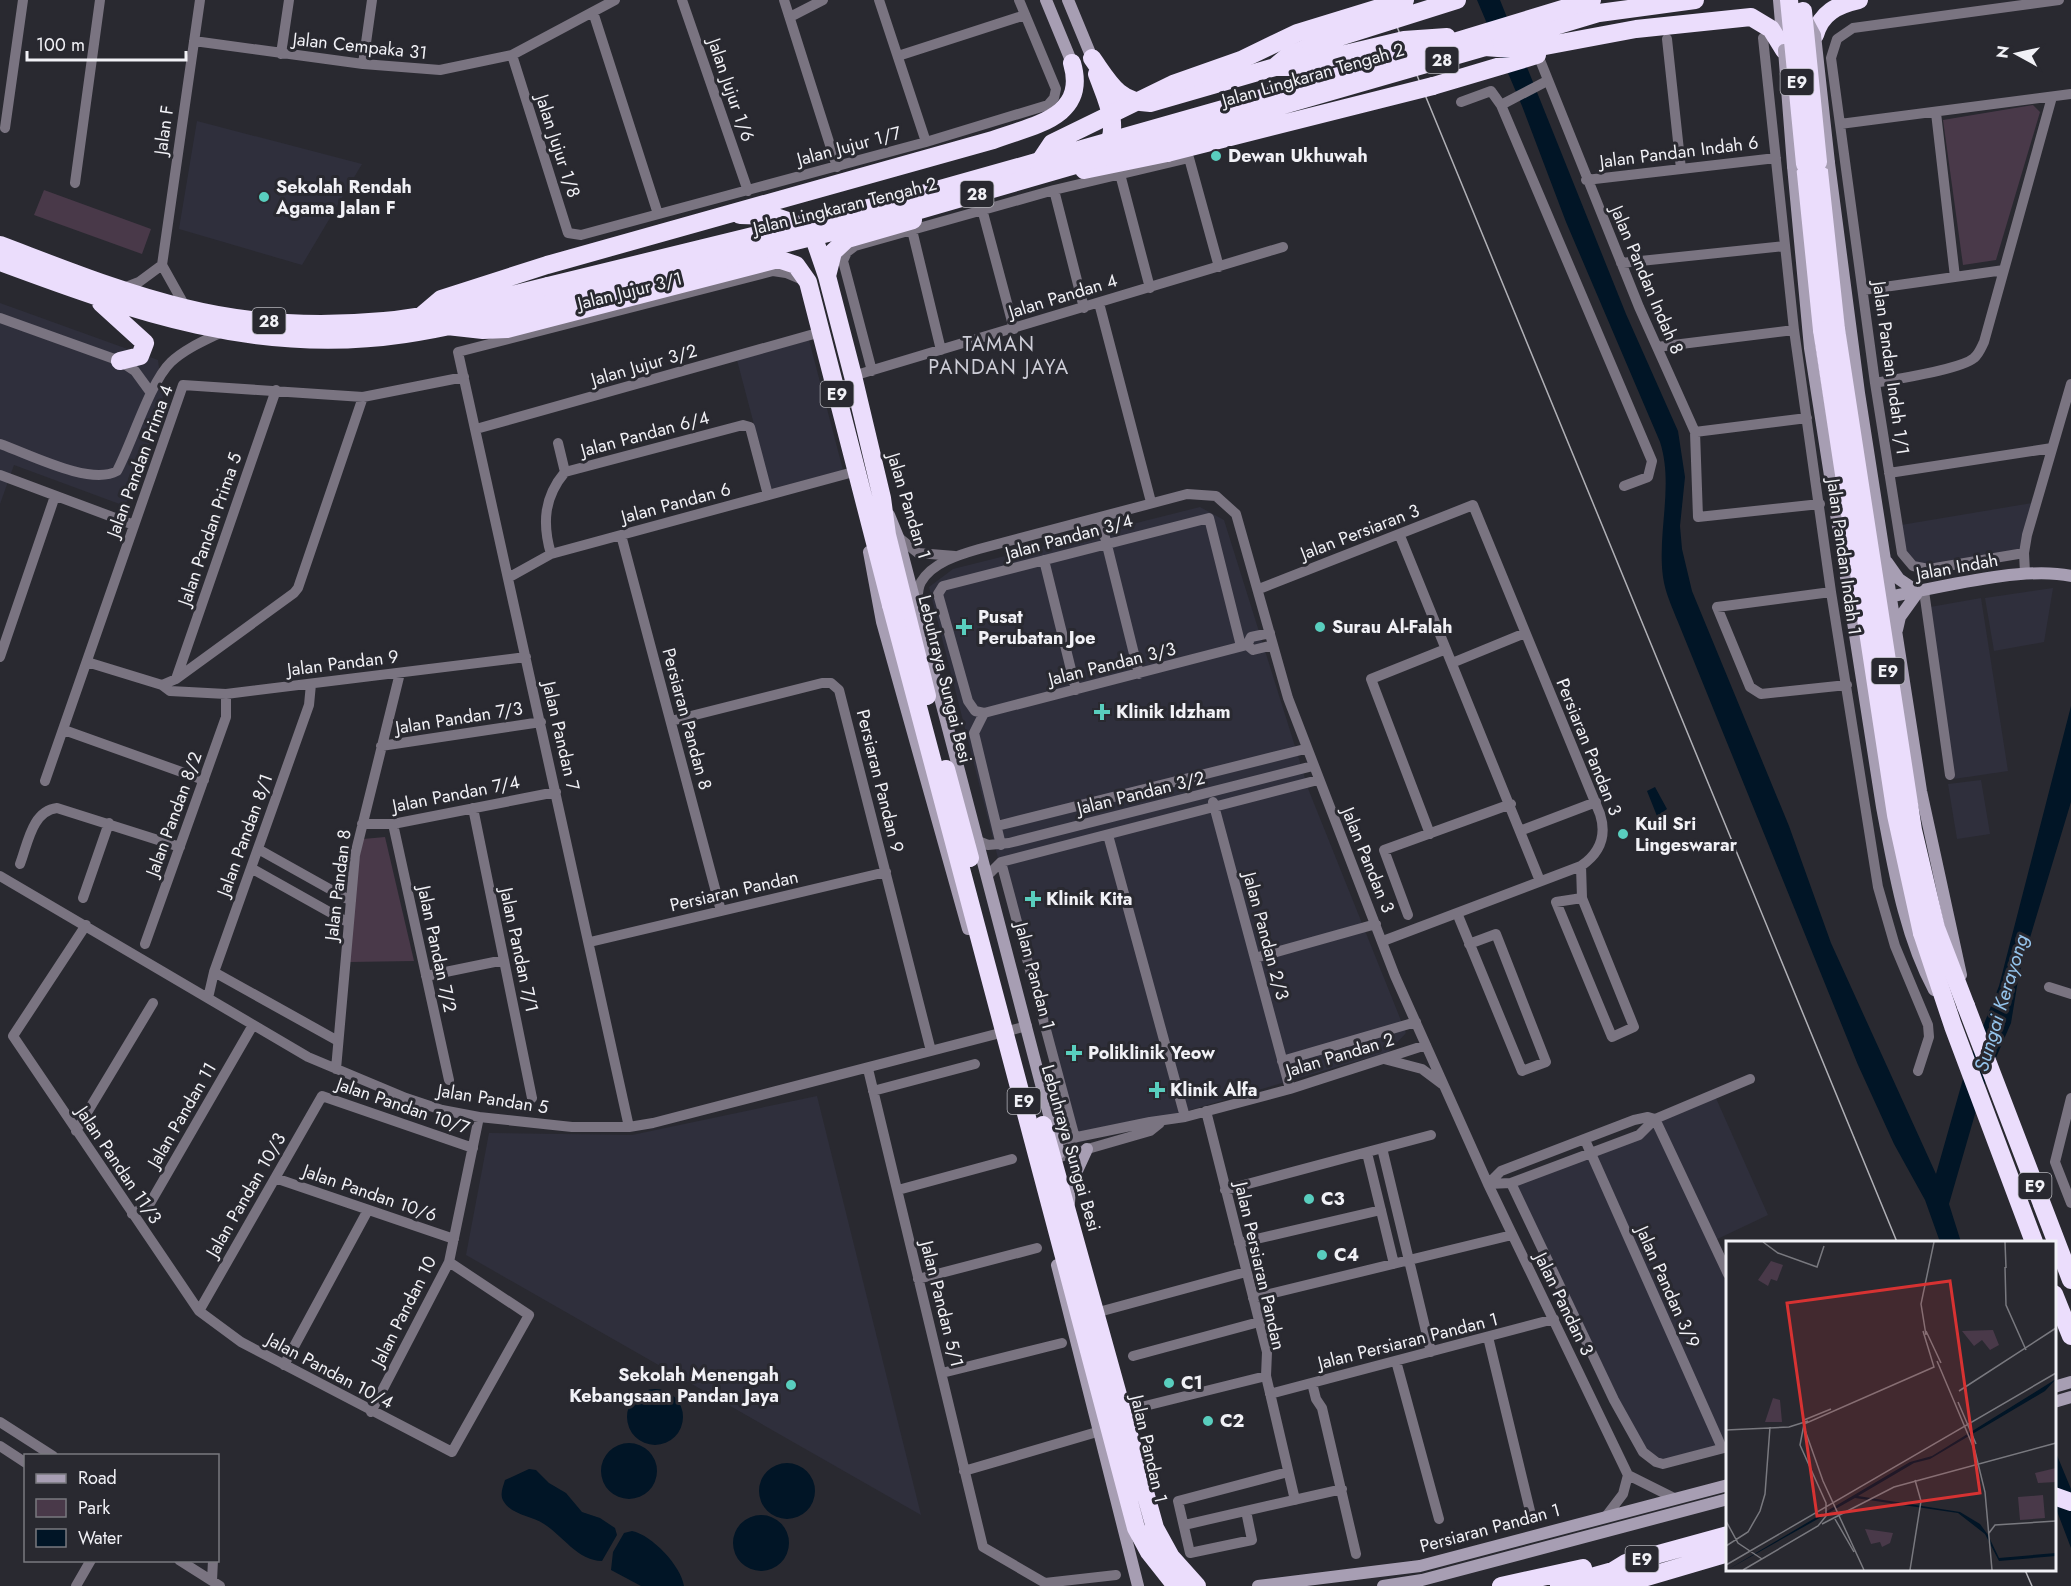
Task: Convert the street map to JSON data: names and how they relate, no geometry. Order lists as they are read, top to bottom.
{
  "streets": {
    "highway": [
      "28",
      "Jalan Lingkaran Tengah 2",
      "E9",
      "Jalan Pandan 1",
      "Lebuhraya Sungai Besi"
    ],
    "main road": ["Jalan Indah", "Persiaran Pandan 1"],
    "street": [
      "Jalan Cempaka 31",
      "Jalan Jujur 1/6",
      "Jalan F",
      "Jalan Jujur 1/8",
      "Jalan Jujur 1/7",
      "Jalan Pandan Indah 6",
      "Jalan Pandan Indah 8",
      "Jalan Jujur 3/1",
      "Jalan Pandan 4",
      "Jalan Jujur 3/2",
      "Jalan Pandan Indah 1/1",
      "Jalan Pandan 6/4",
      "Jalan Pandan Prima 4",
      "Jalan Pandan 6",
      "Jalan Pandan Prima 5",
      "Jalan Persiaran 3",
      "Jalan Pandan 3/4",
      "Jalan Pandan Indah 1",
      "Jalan Pandan 9",
      "Jalan Pandan 3/3",
      "Jalan Pandan 7/3",
      "Persiaran Pandan 8",
      "Jalan Pandan 7",
      "Persiaran Pandan 3",
      "Persiaran Pandan 9",
      "Jalan Pandan 3/2",
      "Jalan Pandan 7/4",
      "Jalan Pandan 8/2",
      "Jalan Pandan 8/1",
      "Jalan Pandan 3",
      "Jalan Pandan 8",
      "Persiaran Pandan",
      "Jalan Pandan 2/3",
      "Jalan Pandan 7/2",
      "Jalan Pandan 7/1",
      "Jalan Pandan 2",
      "Jalan Pandan 5",
      "Jalan Pandan 10/7",
      "Jalan Pandan 11",
      "Jalan Pandan 11/3",
      "Jalan Pandan 10/6",
      "Jalan Pandan 10/3",
      "Jalan Persiaran Pandan",
      "Jalan Pandan 3/9",
      "Jalan Pandan 5/1",
      "Jalan Pandan 10",
      "Jalan Persiaran Pandan 1",
      "Jalan Pandan 10/4"
    ]
  },
  "crossings": [
    ["Jalan Cempaka 31", "Jalan F"],
    ["Jalan Cempaka 31", "Jalan Jujur 1/8"],
    ["Jalan Jujur 1/6", "Jalan Jujur 1/7"],
    ["Jalan Jujur 1/8", "Jalan Jujur 1/7"],
    ["Jalan Pandan Indah 6", "Jalan Pandan Indah 8"],
    ["Jalan Pandan Indah 6", "Jalan Pandan Indah 1"],
    ["Jalan Pandan Indah 8", "Jalan Pandan Indah 1"],
    ["Jalan Jujur 3/1", "Jalan Pandan 1"],
    ["Jalan Jujur 3/1", "Jalan Pandan 7"],
    ["Jalan Pandan 4", "Jalan Pandan 1"],
    ["Jalan Jujur 3/2", "Jalan Pandan 1"],
    ["Jalan Jujur 3/2", "Jalan Pandan 7"],
    ["Jalan Pandan 6/4", "Jalan Pandan 6"],
    ["Jalan Pandan Prima 4", "Jalan Pandan Prima 5"],
    ["Jalan Pandan Prima 4", "Jalan Pandan 9"],
    ["Jalan Pandan Prima 4", "Jalan Pandan 7"],
    ["Jalan Pandan 6", "Jalan Pandan 1"],
    ["Jalan Pandan 6", "Persiaran Pandan 8"],
    ["Jalan Pandan 6", "Jalan Pandan 7"],
    ["Jalan Pandan 1", "Lebuhraya Sungai Besi"],
    ["Jalan Pandan 1", "Jalan Pandan 3/2"],
    ["Jalan Pandan 1", "Jalan Pandan 3"],
    ["Jalan Pandan 1", "Jalan Pandan 2"],
    ["Jalan Pandan 1", "Jalan Pandan 5"],
    ["Jalan Persiaran 3", "Persiaran Pandan 3"],
    ["Jalan Persiaran 3", "Jalan Pandan 3"],
    ["Jalan Pandan 3/4", "Jalan Pandan 3/3"],
    ["Jalan Pandan 9", "Jalan Pandan 7"],
    ["Jalan Pandan 9", "Jalan Pandan 8/2"],
    ["Jalan Pandan 9", "Jalan Pandan 8/1"],
    ["Jalan Pandan 9", "Jalan Pandan 8"],
    ["Jalan Pandan 3/3", "Jalan Pandan 3"],
    ["Jalan Pandan 7/3", "Jalan Pandan 7"],
    ["Jalan Pandan 7/3", "Jalan Pandan 8"],
    ["Persiaran Pandan 8", "Persiaran Pandan 9"],
    ["Persiaran Pandan 8", "Persiaran Pandan"],
    ["Jalan Pandan 7", "Jalan Pandan 7/4"],
    ["Jalan Pandan 7", "Persiaran Pandan"],
    ["Jalan Pandan 7", "Jalan Pandan 5"],
    ["Persiaran Pandan 3", "Jalan Pandan 3"],
    ["Persiaran Pandan 9", "Persiaran Pandan"],
    ["Persiaran Pandan 9", "Jalan Pandan 5"],
    ["Jalan Pandan 3/2", "Jalan Pandan 3"],
    ["Jalan Pandan 3/2", "Jalan Pandan 2/3"],
    ["Jalan Pandan 7/4", "Jalan Pandan 8"],
    ["Jalan Pandan 7/4", "Jalan Pandan 7/2"],
    ["Jalan Pandan 7/4", "Jalan Pandan 7/1"],
    ["Jalan Pandan 8/1", "Jalan Pandan 5"],
    ["Jalan Pandan 3", "Jalan Pandan 2"],
    ["Jalan Pandan 3", "Jalan Persiaran Pandan 1"],
    ["Jalan Pandan 8", "Jalan Pandan 5"],
    ["Jalan Pandan 2/3", "Jalan Pandan 2"],
    ["Jalan Pandan 2", "Jalan Persiaran Pandan"],
    ["Jalan Pandan 5", "Jalan Pandan 11"],
    ["Jalan Pandan 5", "Jalan Pandan 11/3"],
    ["Jalan Pandan 5", "Jalan Pandan 5/1"],
    ["Jalan Pandan 5", "Jalan Pandan 10"],
    ["Jalan Pandan 10/7", "Jalan Pandan 10/3"],
    ["Jalan Pandan 10/7", "Jalan Pandan 10"],
    ["Jalan Pandan 11", "Jalan Pandan 11/3"],
    ["Jalan Pandan 11/3", "Jalan Pandan 10/3"],
    ["Jalan Pandan 11/3", "Jalan Pandan 10/4"],
    ["Jalan Pandan 10/6", "Jalan Pandan 10/3"],
    ["Jalan Pandan 10/6", "Jalan Pandan 10"],
    ["Jalan Pandan 10/3", "Jalan Pandan 10/4"],
    ["Jalan Persiaran Pandan", "Jalan Persiaran Pandan 1"],
    ["Jalan Pandan 10", "Jalan Pandan 10/4"]
  ],
  "districts": ["TAMAN PANDAN JAYA"],
  "water": ["Sungai Kerayong"],
  "places": {
    "other": [
      "Dewan Ukhuwah",
      "Sekolah Rendah Agama Jalan F",
      "Surau Al-Falah",
      "Kuil Sri Lingeswarar",
      "C3",
      "C4",
      "C1",
      "Sekolah Menengah Kebangsaan Pandan Jaya",
      "C2"
    ],
    "health": [
      "Pusat Perubatan Joe",
      "Klinik Idzham",
      "Klinik Kita",
      "Poliklinik Yeow",
      "Klinik Alfa"
    ]
  },
  "legend": ["Road", "Park", "Water"],
  "scale_bar": "100 m",
  "north": "left"
}
